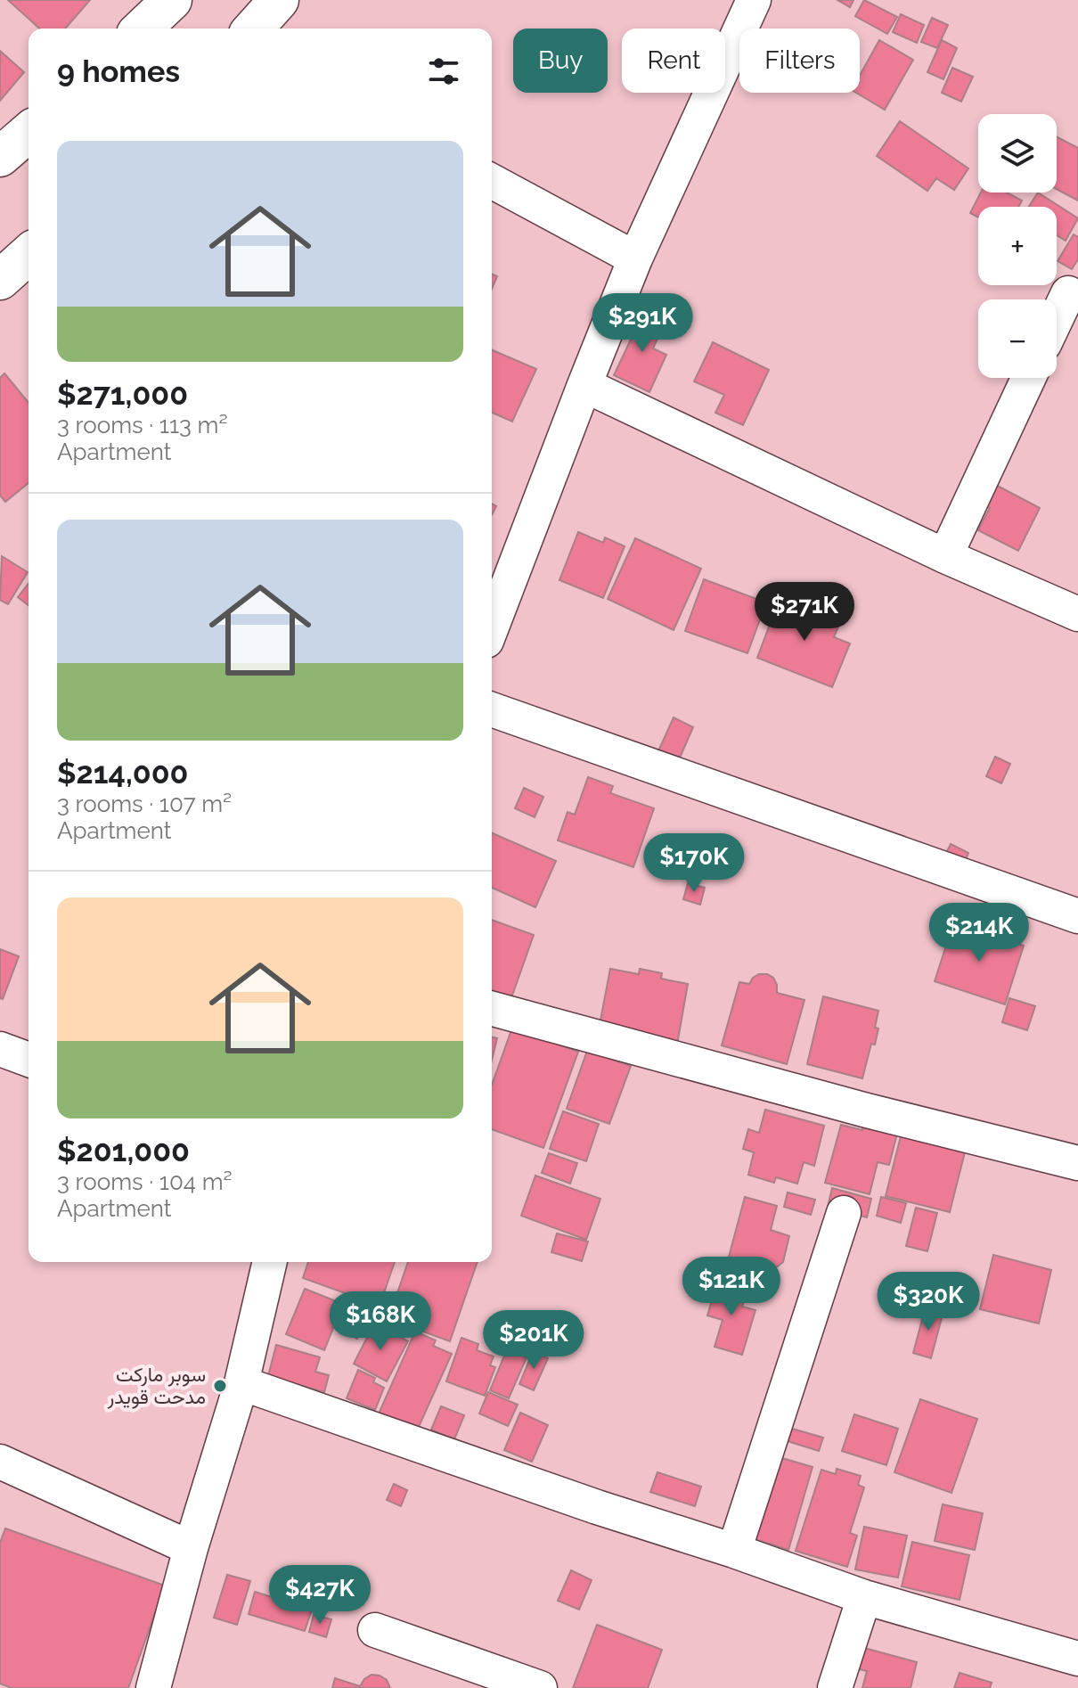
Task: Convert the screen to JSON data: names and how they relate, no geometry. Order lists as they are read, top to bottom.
{
  "places": ["سوبر ماركت مدحت قويدر"],
  "page": {
    "chip": ["Buy", "Rent", "Filters"],
    "heading": "9 homes",
    "map_buttons": ["+", "−"],
    "list": [
      {
        "name": "$271,000",
        "note": "3 rooms · 113 m² · Apartment"
      },
      {
        "name": "$214,000",
        "note": "3 rooms · 107 m² · Apartment"
      },
      {
        "name": "$201,000",
        "note": "3 rooms · 104 m² · Apartment"
      }
    ],
    "price": [
      "$291K",
      "$271K",
      "$170K",
      "$214K",
      "$121K",
      "$320K",
      "$168K",
      "$201K",
      "$427K"
    ]
  }
}
